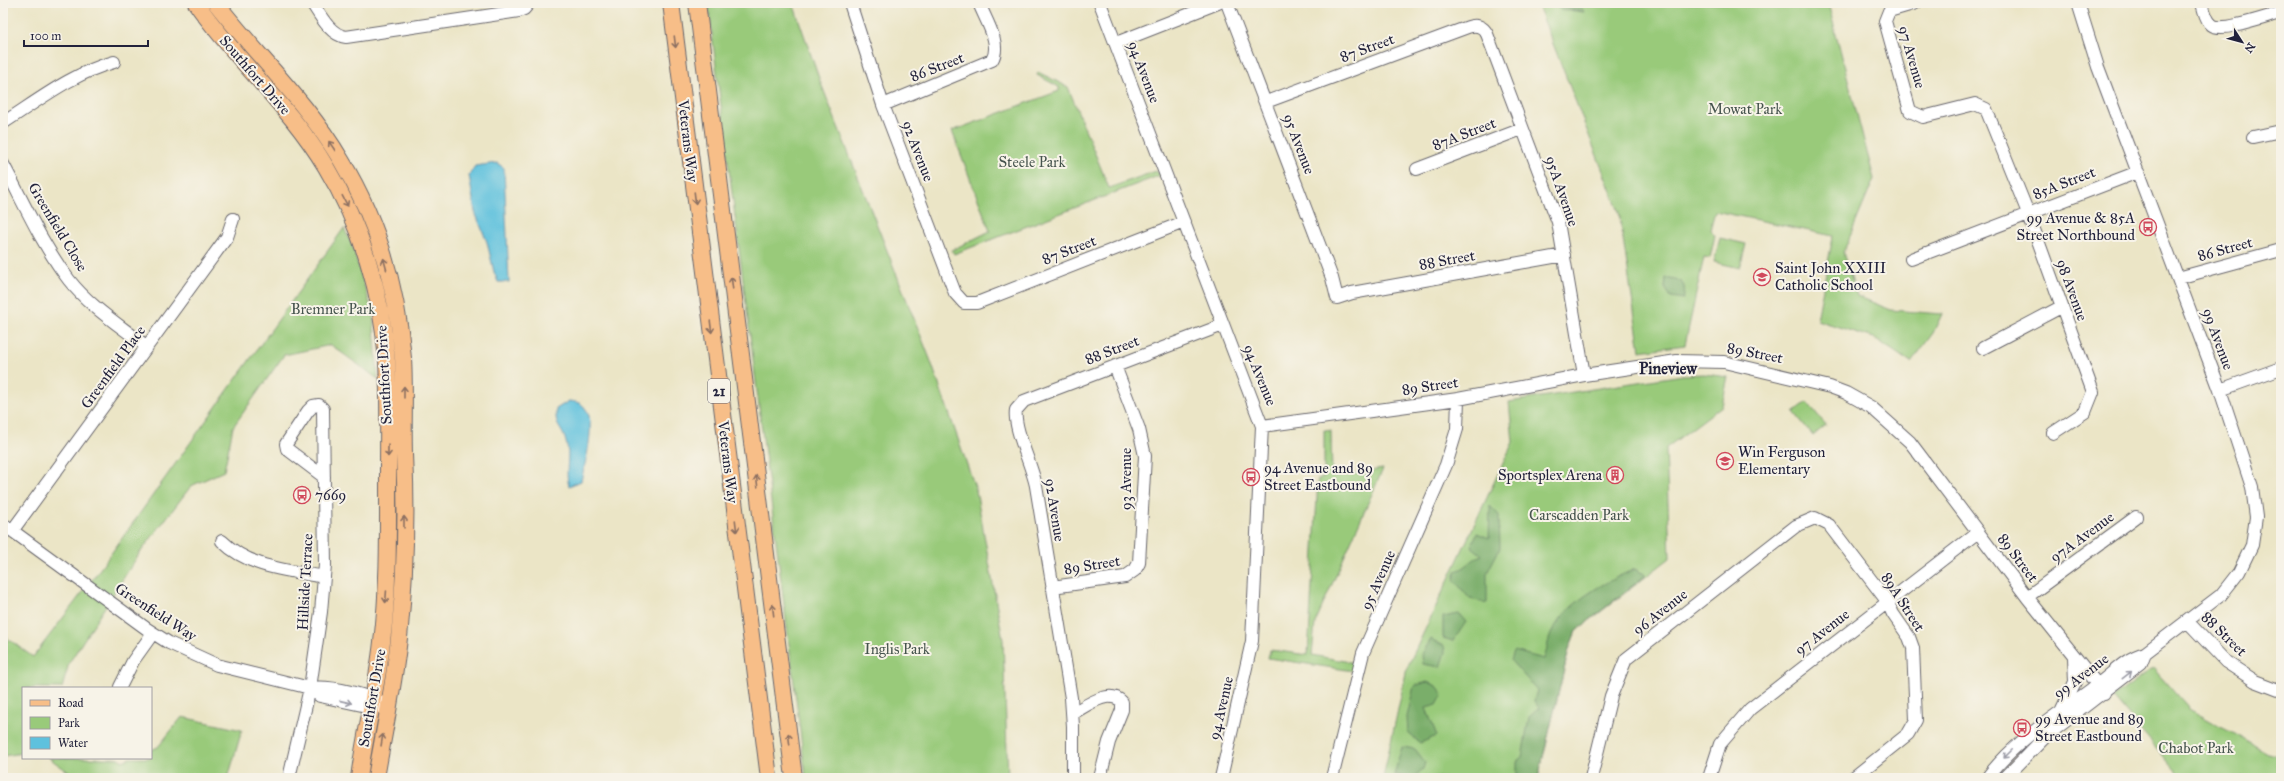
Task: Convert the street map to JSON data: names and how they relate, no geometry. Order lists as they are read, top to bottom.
{
  "streets": {
    "main road": ["Southfort Drive", "Veterans Way", "21"],
    "street": [
      "87 Street",
      "97 Avenue",
      "86 Street",
      "94 Avenue",
      "87A Street",
      "95 Avenue",
      "92 Avenue",
      "85A Street",
      "95A Avenue",
      "Greenfield Close",
      "88 Street",
      "98 Avenue",
      "99 Avenue",
      "89 Street",
      "Greenfield Place",
      "93 Avenue",
      "97A Avenue",
      "Hillside Terrace",
      "89A Street",
      "Greenfield Way",
      "96 Avenue"
    ]
  },
  "crossings": [
    ["87 Street", "94 Avenue"],
    ["87 Street", "95 Avenue"],
    ["87 Street", "92 Avenue"],
    ["87 Street", "95A Avenue"],
    ["97 Avenue", "98 Avenue"],
    ["97 Avenue", "89 Street"],
    ["97 Avenue", "89A Street"],
    ["86 Street", "92 Avenue"],
    ["86 Street", "99 Avenue"],
    ["94 Avenue", "88 Street"],
    ["94 Avenue", "89 Street"],
    ["Southfort Drive", "Greenfield Way"],
    ["87A Street", "95A Avenue"],
    ["95 Avenue", "88 Street"],
    ["95 Avenue", "89 Street"],
    ["92 Avenue", "88 Street"],
    ["92 Avenue", "89 Street"],
    ["85A Street", "98 Avenue"],
    ["85A Street", "99 Avenue"],
    ["95A Avenue", "88 Street"],
    ["95A Avenue", "89 Street"],
    ["Greenfield Close", "Greenfield Place"],
    ["88 Street", "99 Avenue"],
    ["88 Street", "93 Avenue"],
    ["99 Avenue", "89 Street"],
    ["89 Street", "93 Avenue"],
    ["89 Street", "97A Avenue"],
    ["Greenfield Place", "Greenfield Way"],
    ["Hillside Terrace", "Greenfield Way"],
    ["89A Street", "96 Avenue"]
  ],
  "districts": ["Pineview"],
  "parks": [
    "Mowat Park",
    "Steele Park",
    "Bremner Park",
    "Carscadden Park",
    "Inglis Park",
    "Chabot Park"
  ],
  "places": {
    "bus stop": [
      "99 Avenue & 85A Street Northbound",
      "94 Avenue and 89 Street Eastbound",
      "7669",
      "99 Avenue and 89 Street Eastbound"
    ],
    "school or university": ["Saint John XXIII Catholic School", "Win Ferguson Elementary"],
    "building": ["Sportsplex Arena"]
  },
  "legend": ["Road", "Park", "Water"],
  "scale_bar": "100 m",
  "north": "bottom right"
}
